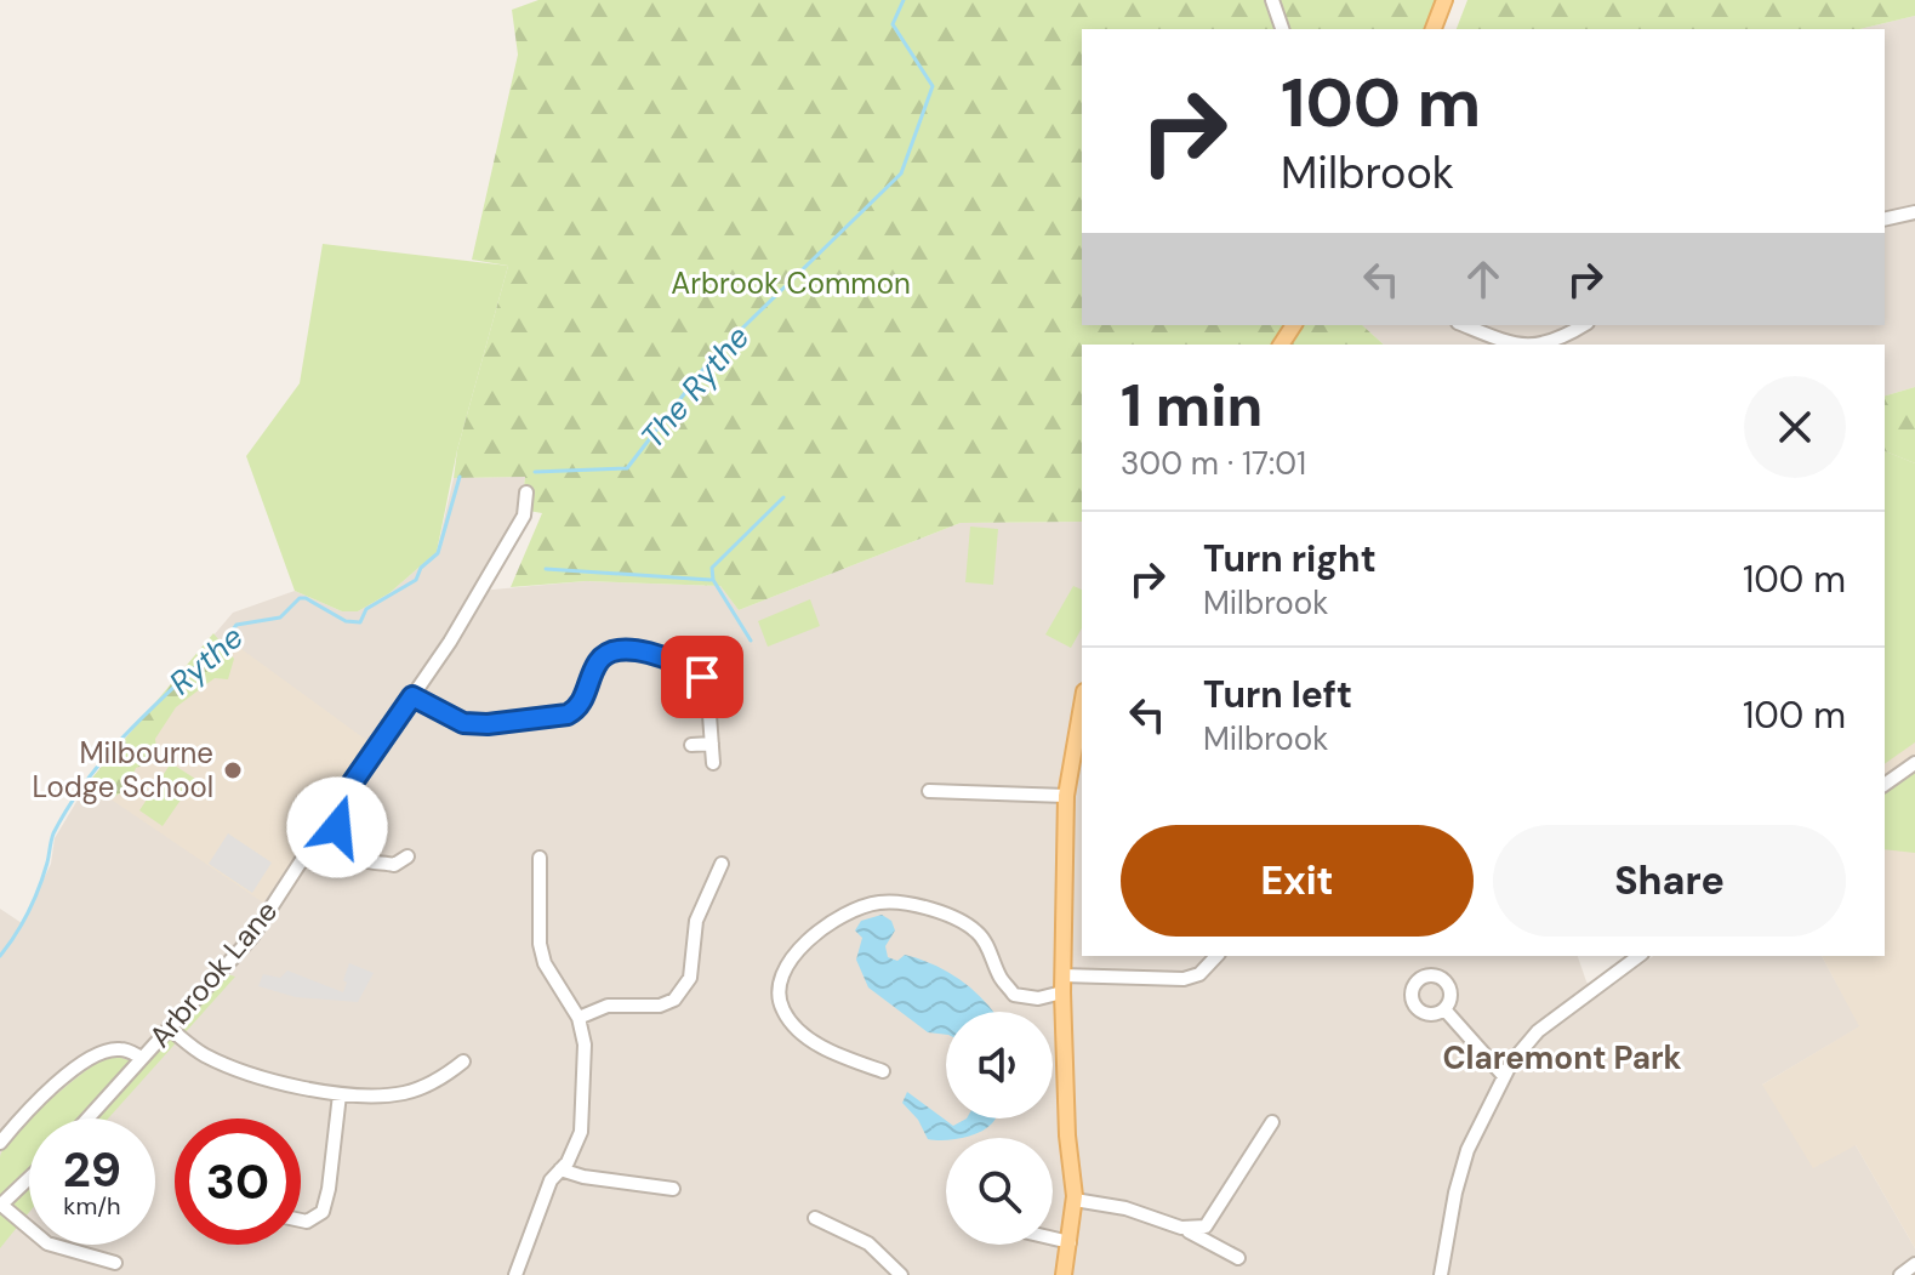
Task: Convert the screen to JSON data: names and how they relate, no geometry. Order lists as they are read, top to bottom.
{
  "streets": {
    "street": ["Arbrook Lane"]
  },
  "districts": ["Claremont Park"],
  "water": ["The Rythe", "Rythe"],
  "parks": ["Arbrook Common"],
  "places": ["Milbourne Lodge School"],
  "page": {
    "turn": ["100 m", "Milbrook"],
    "heading": ["1 min", "300 m · 17:01"],
    "list": [
      {
        "name": "Turn right",
        "note": "Milbrook",
        "value": "100 m"
      },
      {
        "name": "Turn left",
        "note": "Milbrook",
        "value": "100 m"
      }
    ],
    "buttons": ["Exit", "Share"],
    "speed": "29 km/h",
    "limit": "30"
  }
}
